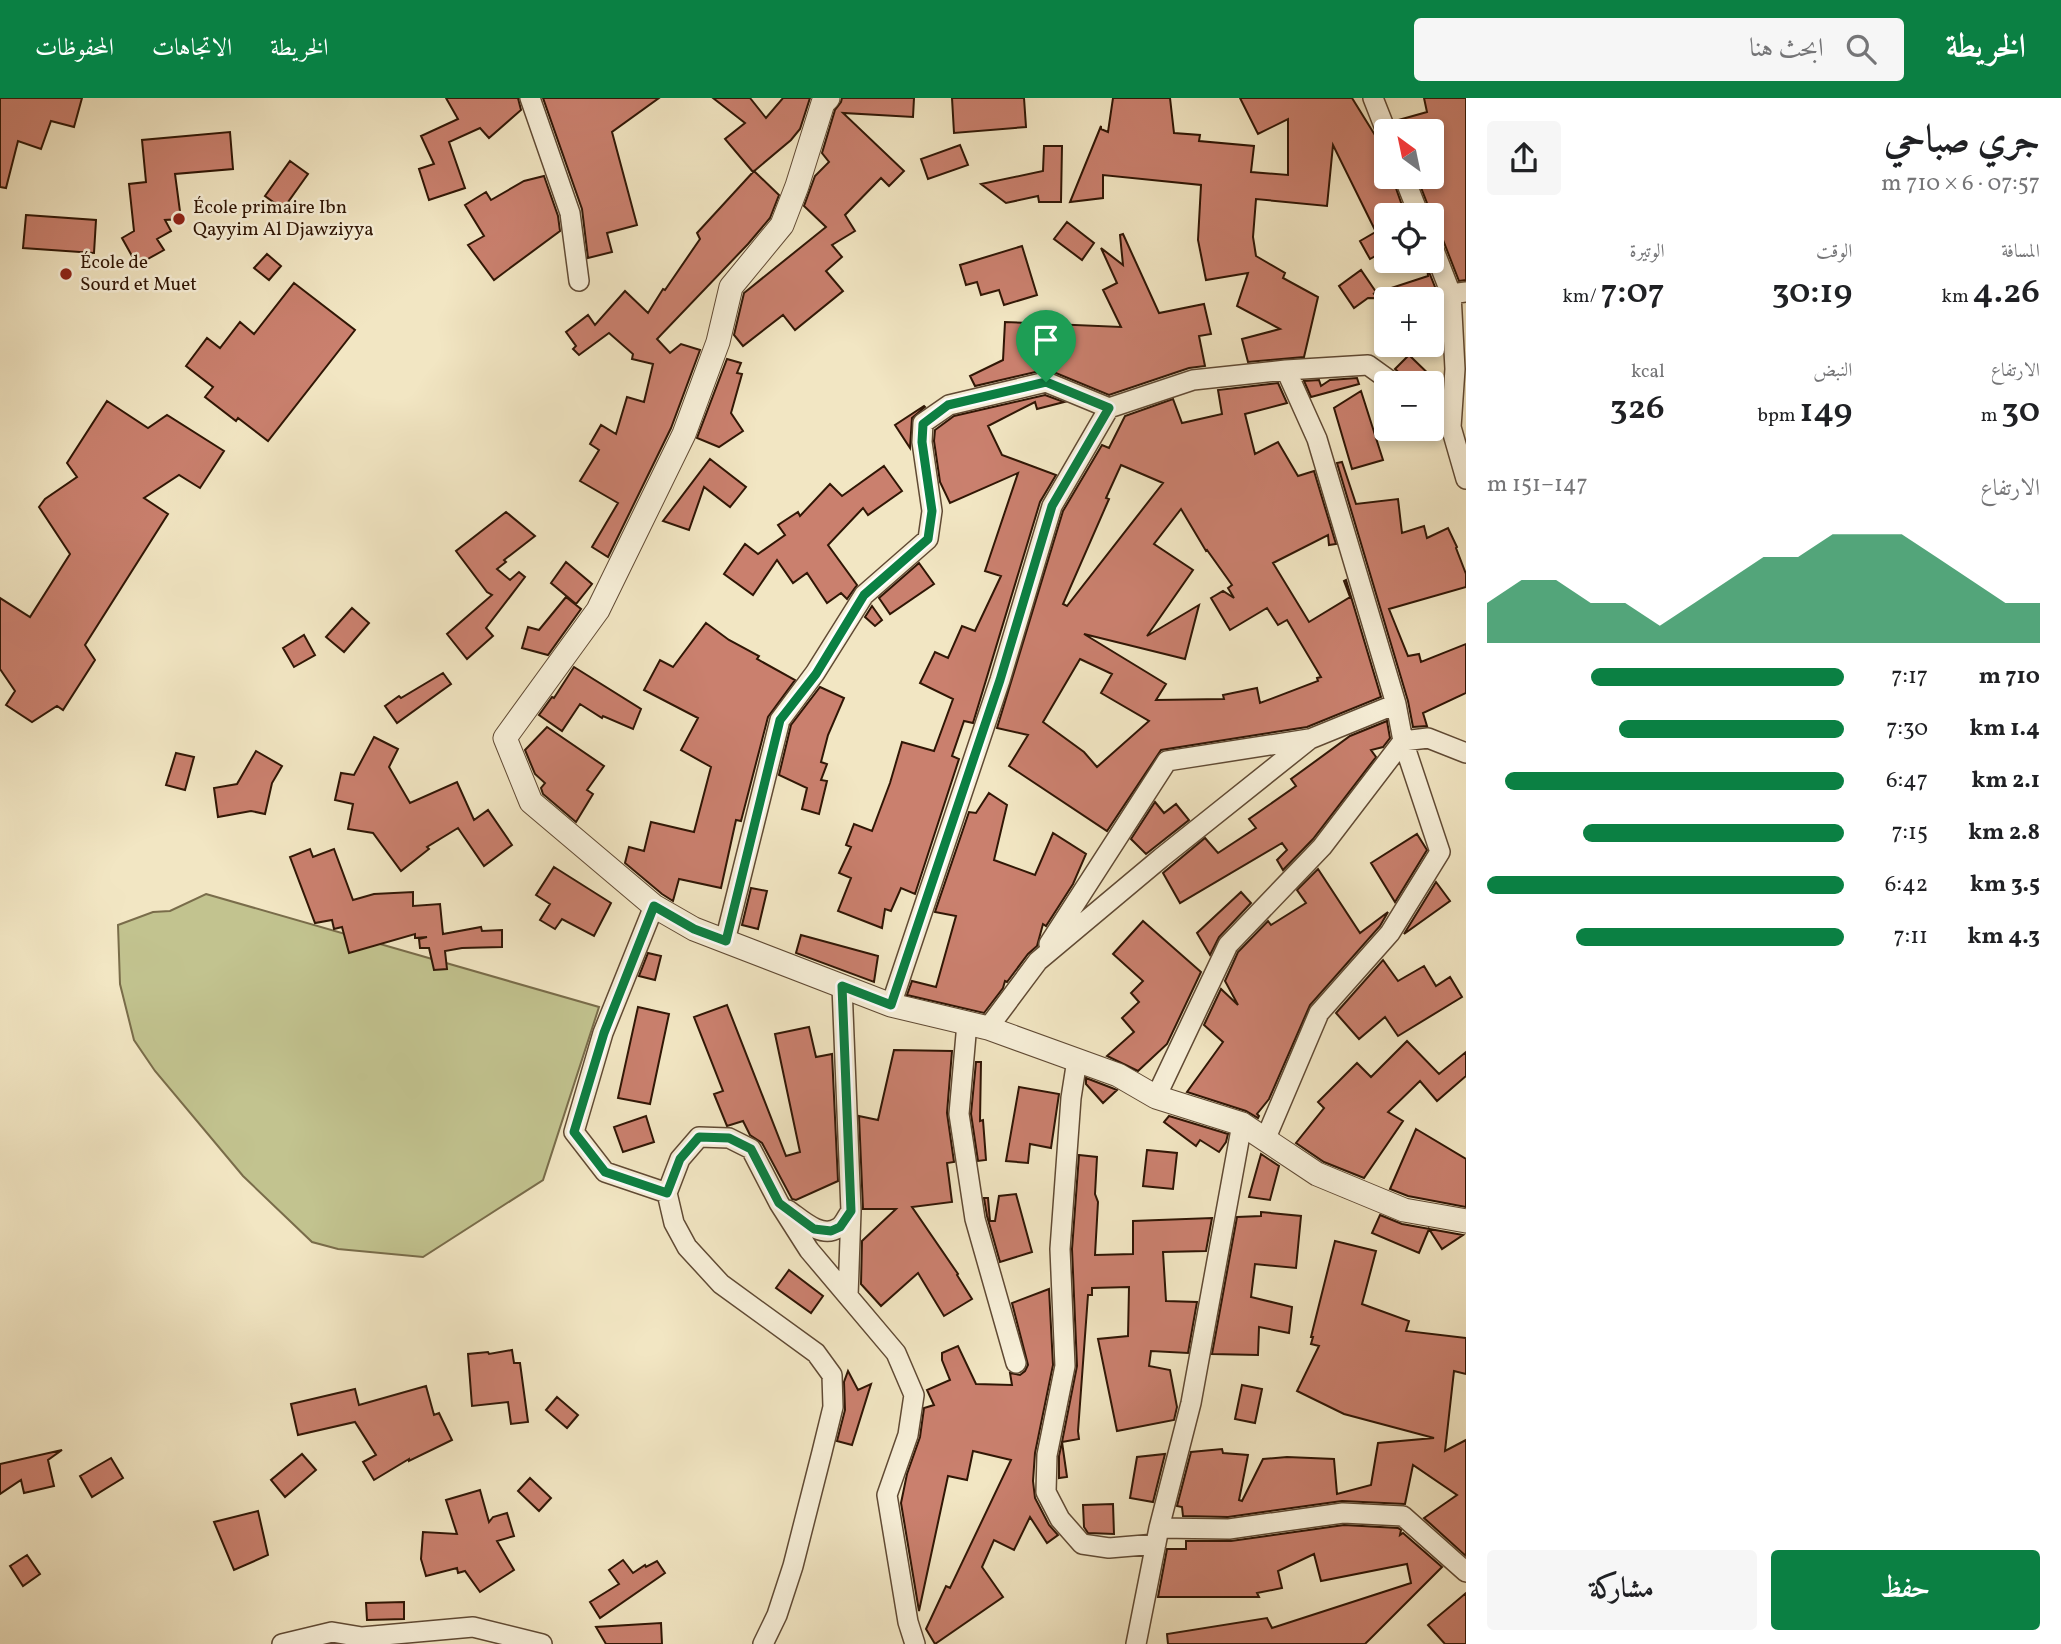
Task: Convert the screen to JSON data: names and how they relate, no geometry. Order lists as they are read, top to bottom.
{
  "places": ["École primaire Ibn Qayyim Al Djawziyya", "École de Sourd et Muet"],
  "north": "top left",
  "page": {
    "header": "الخريطة",
    "search": "ابحث هنا",
    "nav": ["الخريطة", "الاتجاهات", "المحفوظات"],
    "heading": ["جري صباحي", "07:57 · 6 × 710 m"],
    "map_buttons": ["+", "−"],
    "stats": [
      ["المسافة", "4.26 km"],
      ["الوقت", "30:19"],
      ["الوتيرة", "7:07 /km"],
      ["الارتفاع", "30 m"],
      ["النبض", "149 bpm"],
      ["kcal", "326"]
    ],
    "chart": ["الارتفاع", "147–151 m"],
    "list": [
      {
        "name": "710 m",
        "note": "7:17"
      },
      {
        "name": "1.4 km",
        "note": "7:30"
      },
      {
        "name": "2.1 km",
        "note": "6:47"
      },
      {
        "name": "2.8 km",
        "note": "7:15"
      },
      {
        "name": "3.5 km",
        "note": "6:42"
      },
      {
        "name": "4.3 km",
        "note": "7:11"
      }
    ],
    "buttons": ["حفظ", "مشاركة"]
  }
}
